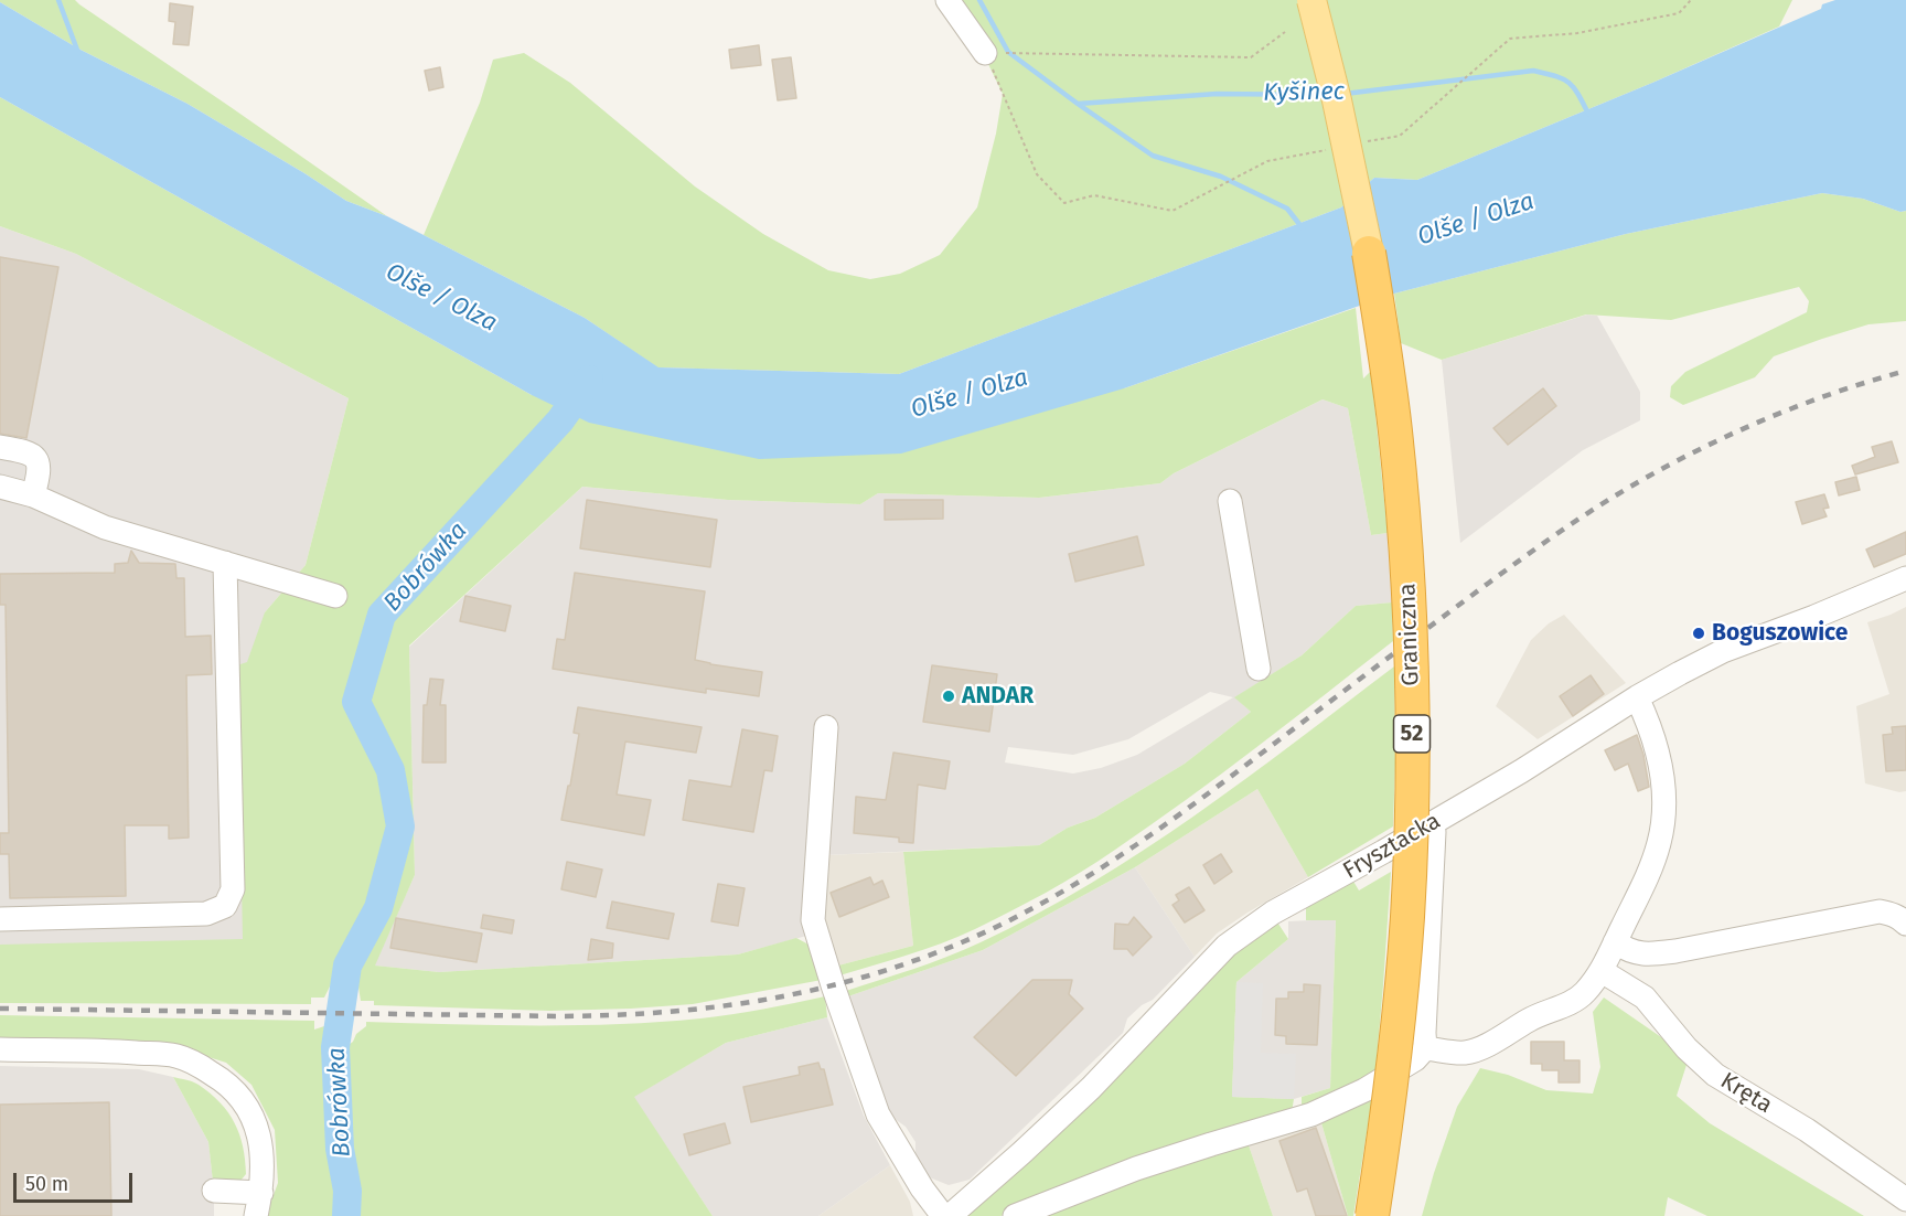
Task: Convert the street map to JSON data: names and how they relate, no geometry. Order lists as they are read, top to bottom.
{
  "streets": {
    "highway": ["Graniczna", "52"],
    "street": ["Frysztacka", "Kręta"]
  },
  "water": ["Kyšinec", "Olše / Olza", "Bobrówka"],
  "places": ["Boguszowice", "ANDAR"],
  "scale_bar": "50 m"
}
